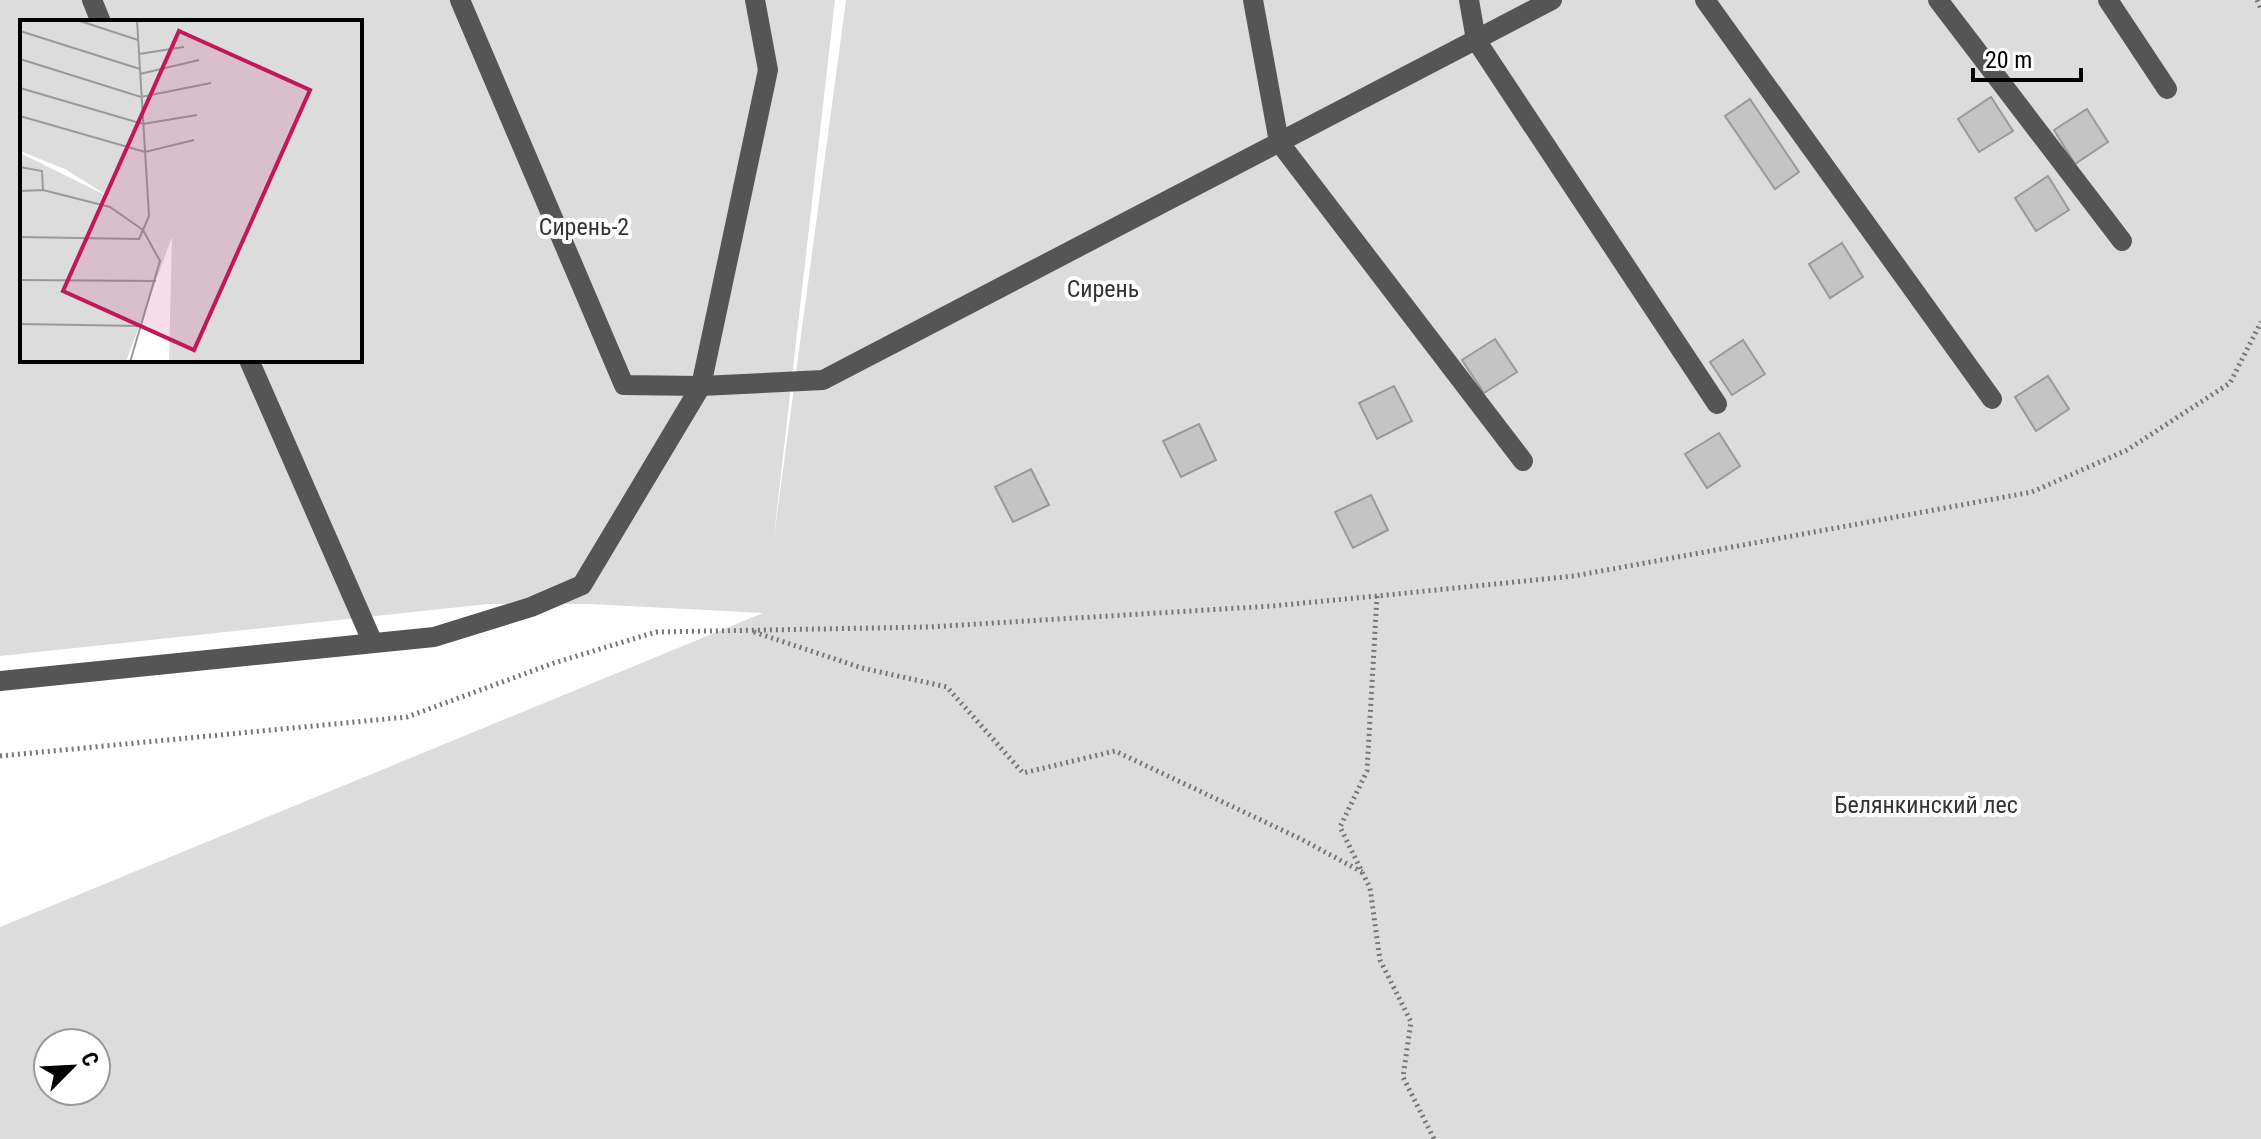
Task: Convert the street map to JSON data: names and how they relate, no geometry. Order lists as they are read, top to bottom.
{
  "parks": ["Сирень-2", "Сирень", "Белянкинский лес"],
  "scale_bar": "20 m",
  "north": "top right"
}
